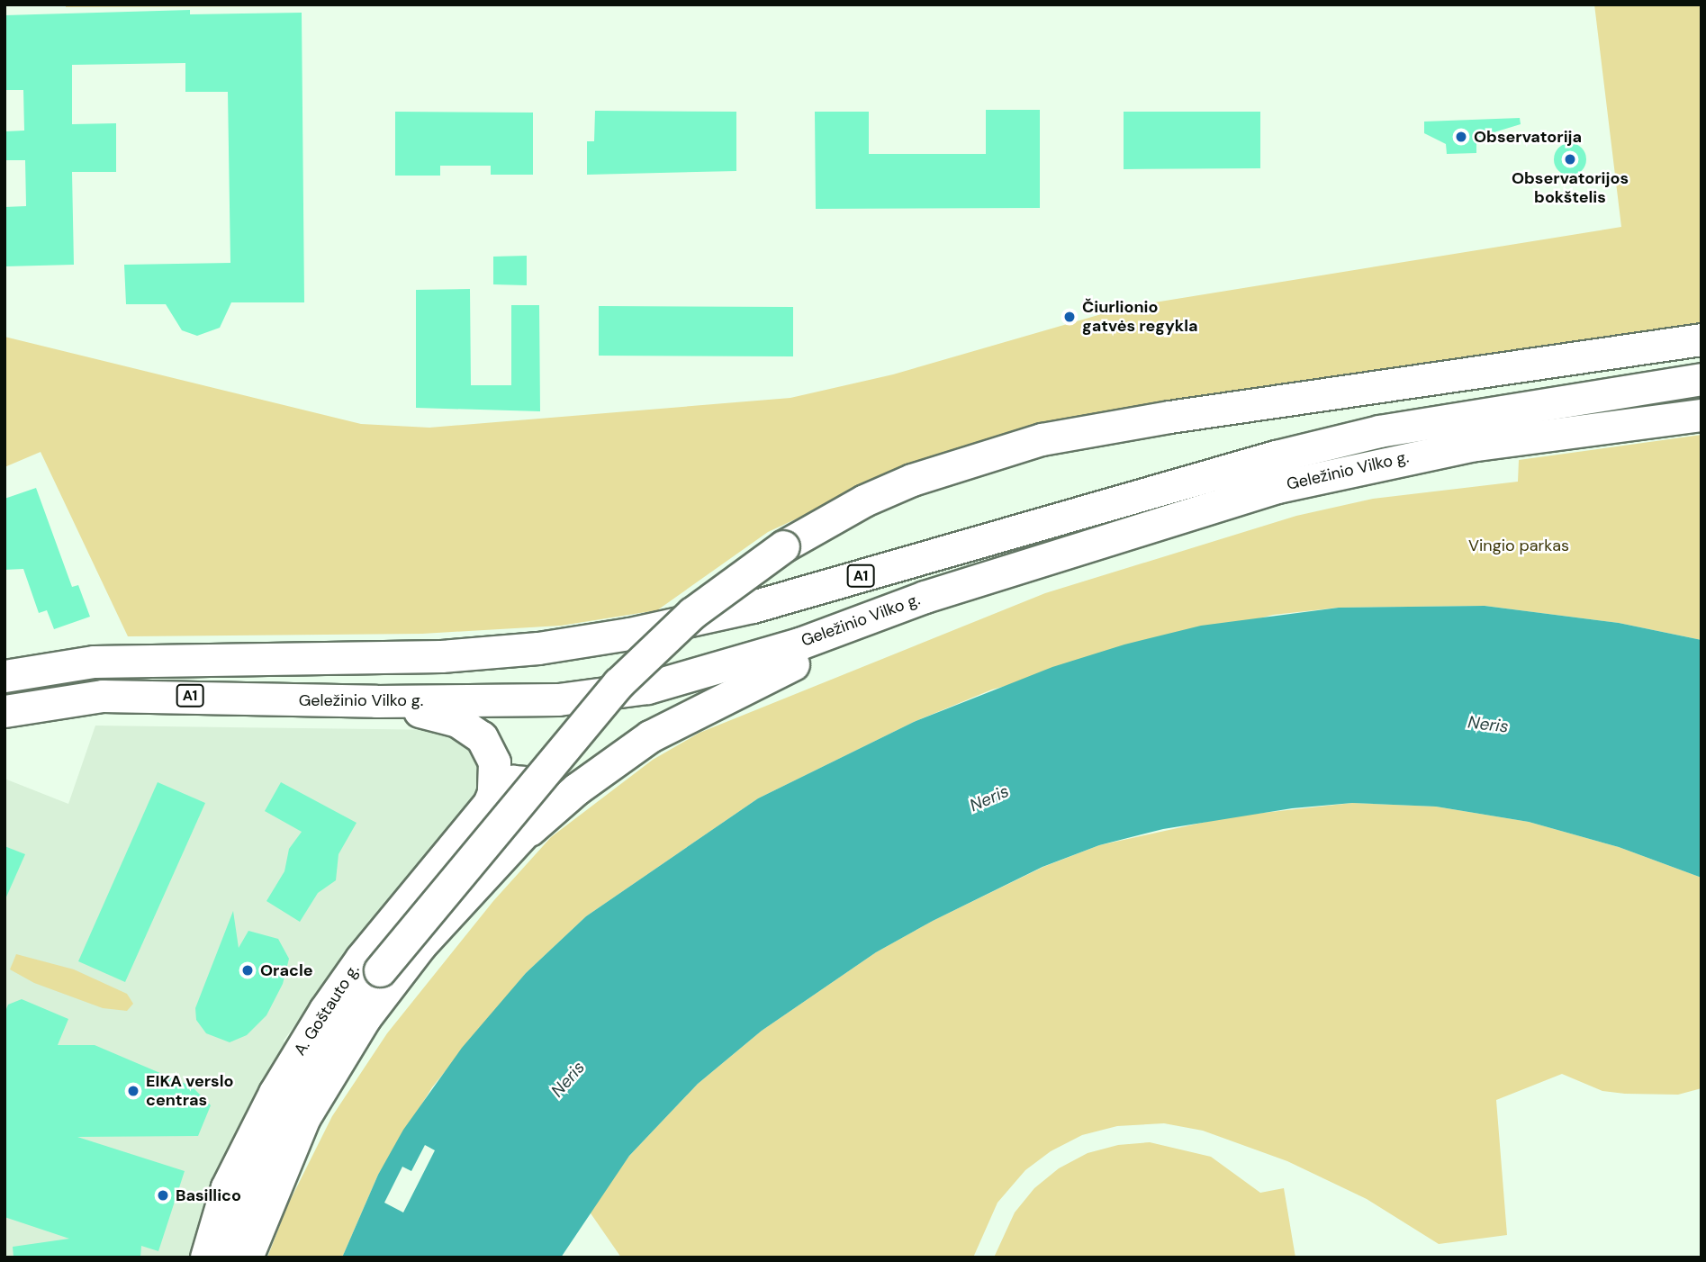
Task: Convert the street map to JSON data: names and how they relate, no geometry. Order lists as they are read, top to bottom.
{
  "streets": {
    "highway": ["Geležinio Vilko g.", "A1"],
    "main road": ["A. Goštauto g."]
  },
  "water": ["Neris"],
  "parks": ["Vingio parkas"],
  "places": [
    "Observatorija",
    "Observatorijos bokštelis",
    "Čiurlionio gatvės regykla",
    "Oracle",
    "EIKA verslo centras",
    "Basillico"
  ]
}
